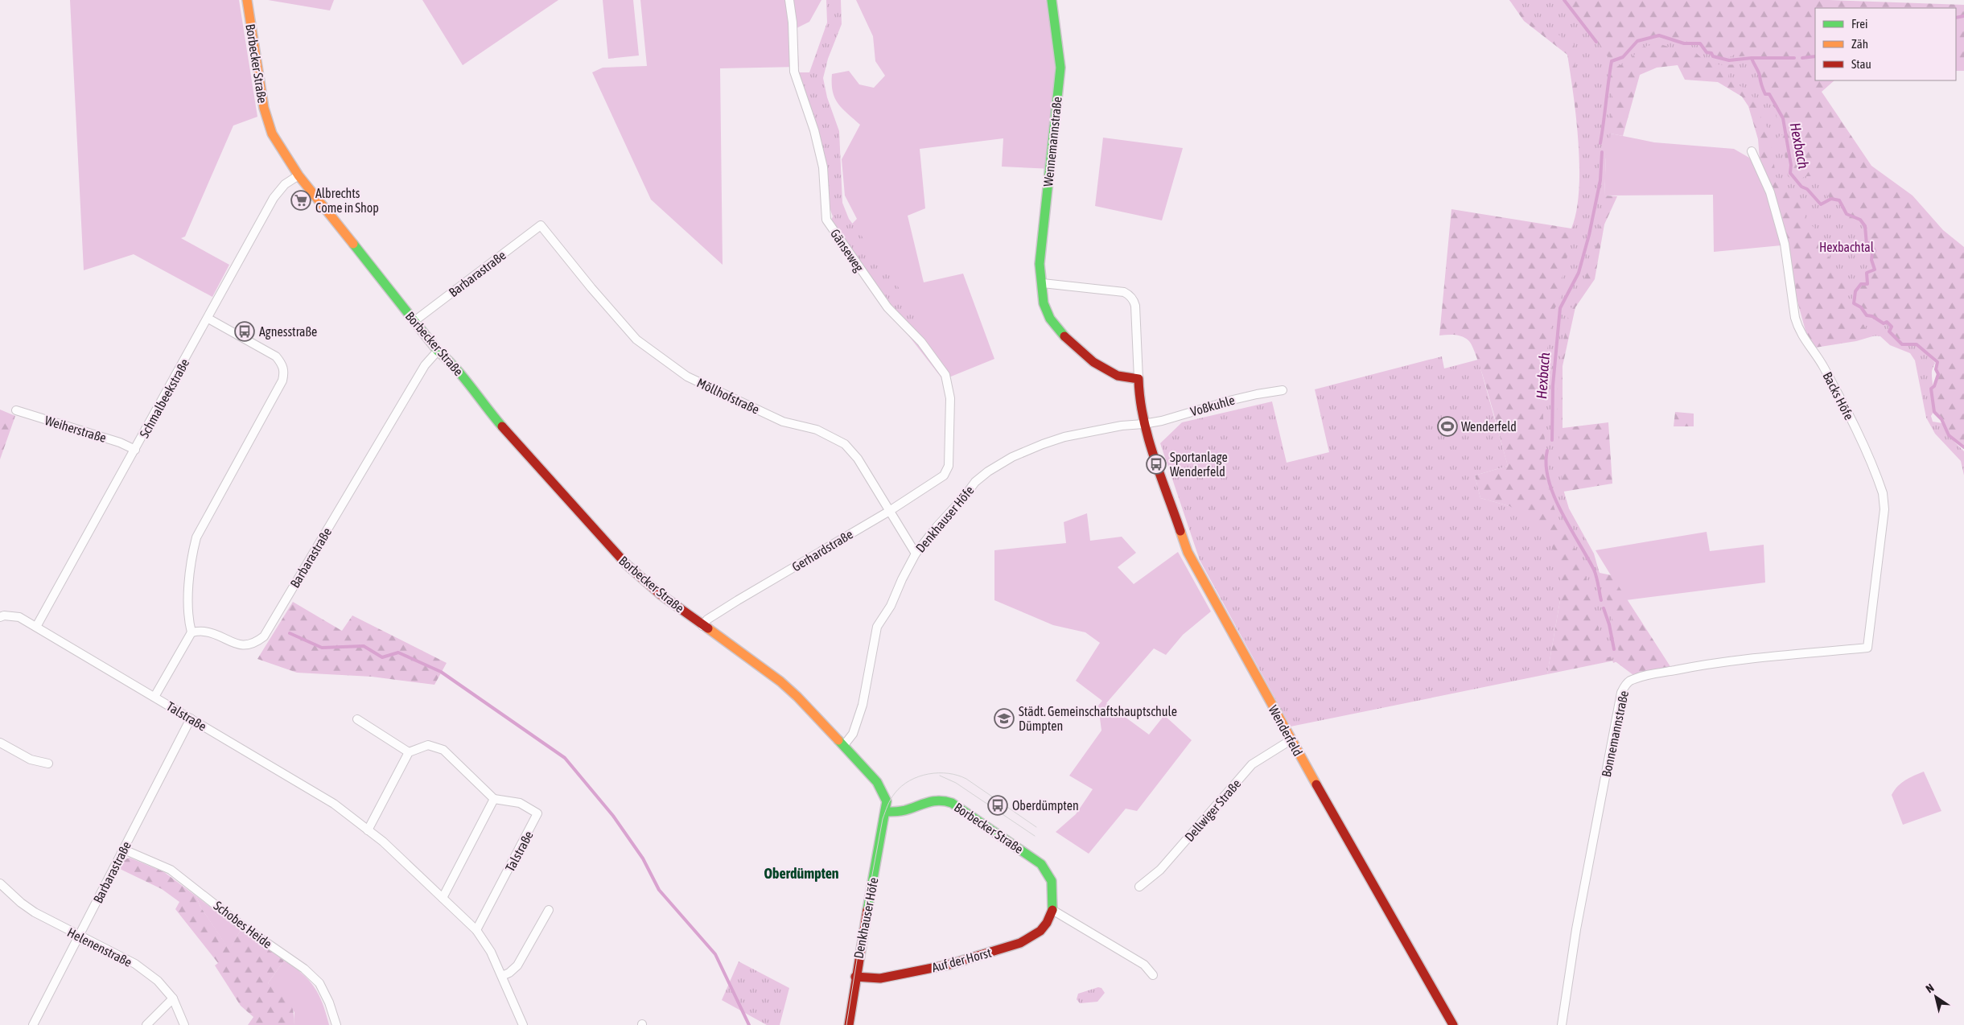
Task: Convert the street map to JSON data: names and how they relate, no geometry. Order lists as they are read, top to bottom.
{
  "streets": {
    "street": [
      "Borbecker Straße",
      "Wennemannstraße",
      "Gänseweg",
      "Barbarastraße",
      "Möllhofstraße",
      "Backs Höfe",
      "Schmalbeekstraße",
      "Voßkuhle",
      "Weiherstraße",
      "Denkhauser Höfe",
      "Gerhardstraße",
      "Talstraße",
      "Wenderfeld",
      "Bonnemannstraße",
      "Dellwiger Straße",
      "Schobes Heide",
      "Helenenstraße",
      "Auf der Horst"
    ]
  },
  "crossings": [
    ["Borbecker Straße", "Barbarastraße"],
    ["Borbecker Straße", "Schmalbeekstraße"],
    ["Borbecker Straße", "Denkhauser Höfe"],
    ["Borbecker Straße", "Gerhardstraße"],
    ["Borbecker Straße", "Auf der Horst"],
    ["Gänseweg", "Gerhardstraße"],
    ["Barbarastraße", "Möllhofstraße"],
    ["Barbarastraße", "Talstraße"],
    ["Barbarastraße", "Schobes Heide"],
    ["Barbarastraße", "Helenenstraße"],
    ["Möllhofstraße", "Denkhauser Höfe"],
    ["Möllhofstraße", "Gerhardstraße"],
    ["Backs Höfe", "Bonnemannstraße"],
    ["Schmalbeekstraße", "Weiherstraße"],
    ["Schmalbeekstraße", "Talstraße"],
    ["Voßkuhle", "Denkhauser Höfe"],
    ["Voßkuhle", "Wenderfeld"],
    ["Denkhauser Höfe", "Wenderfeld"],
    ["Denkhauser Höfe", "Auf der Horst"],
    ["Wenderfeld", "Dellwiger Straße"]
  ],
  "districts": ["Oberdümpten"],
  "water": ["Hexbach"],
  "parks": ["Hexbachtal"],
  "places": {
    "supermarket": ["Albrechts Come in Shop"],
    "bus stop": ["Agnesstraße", "Sportanlage Wenderfeld", "Oberdümpten"],
    "sports": ["Wenderfeld"],
    "school or university": ["Städt. Gemeinschaftshauptschule Dümpten"]
  },
  "legend": ["Frei", "Zäh", "Stau"],
  "north": "top left"
}
